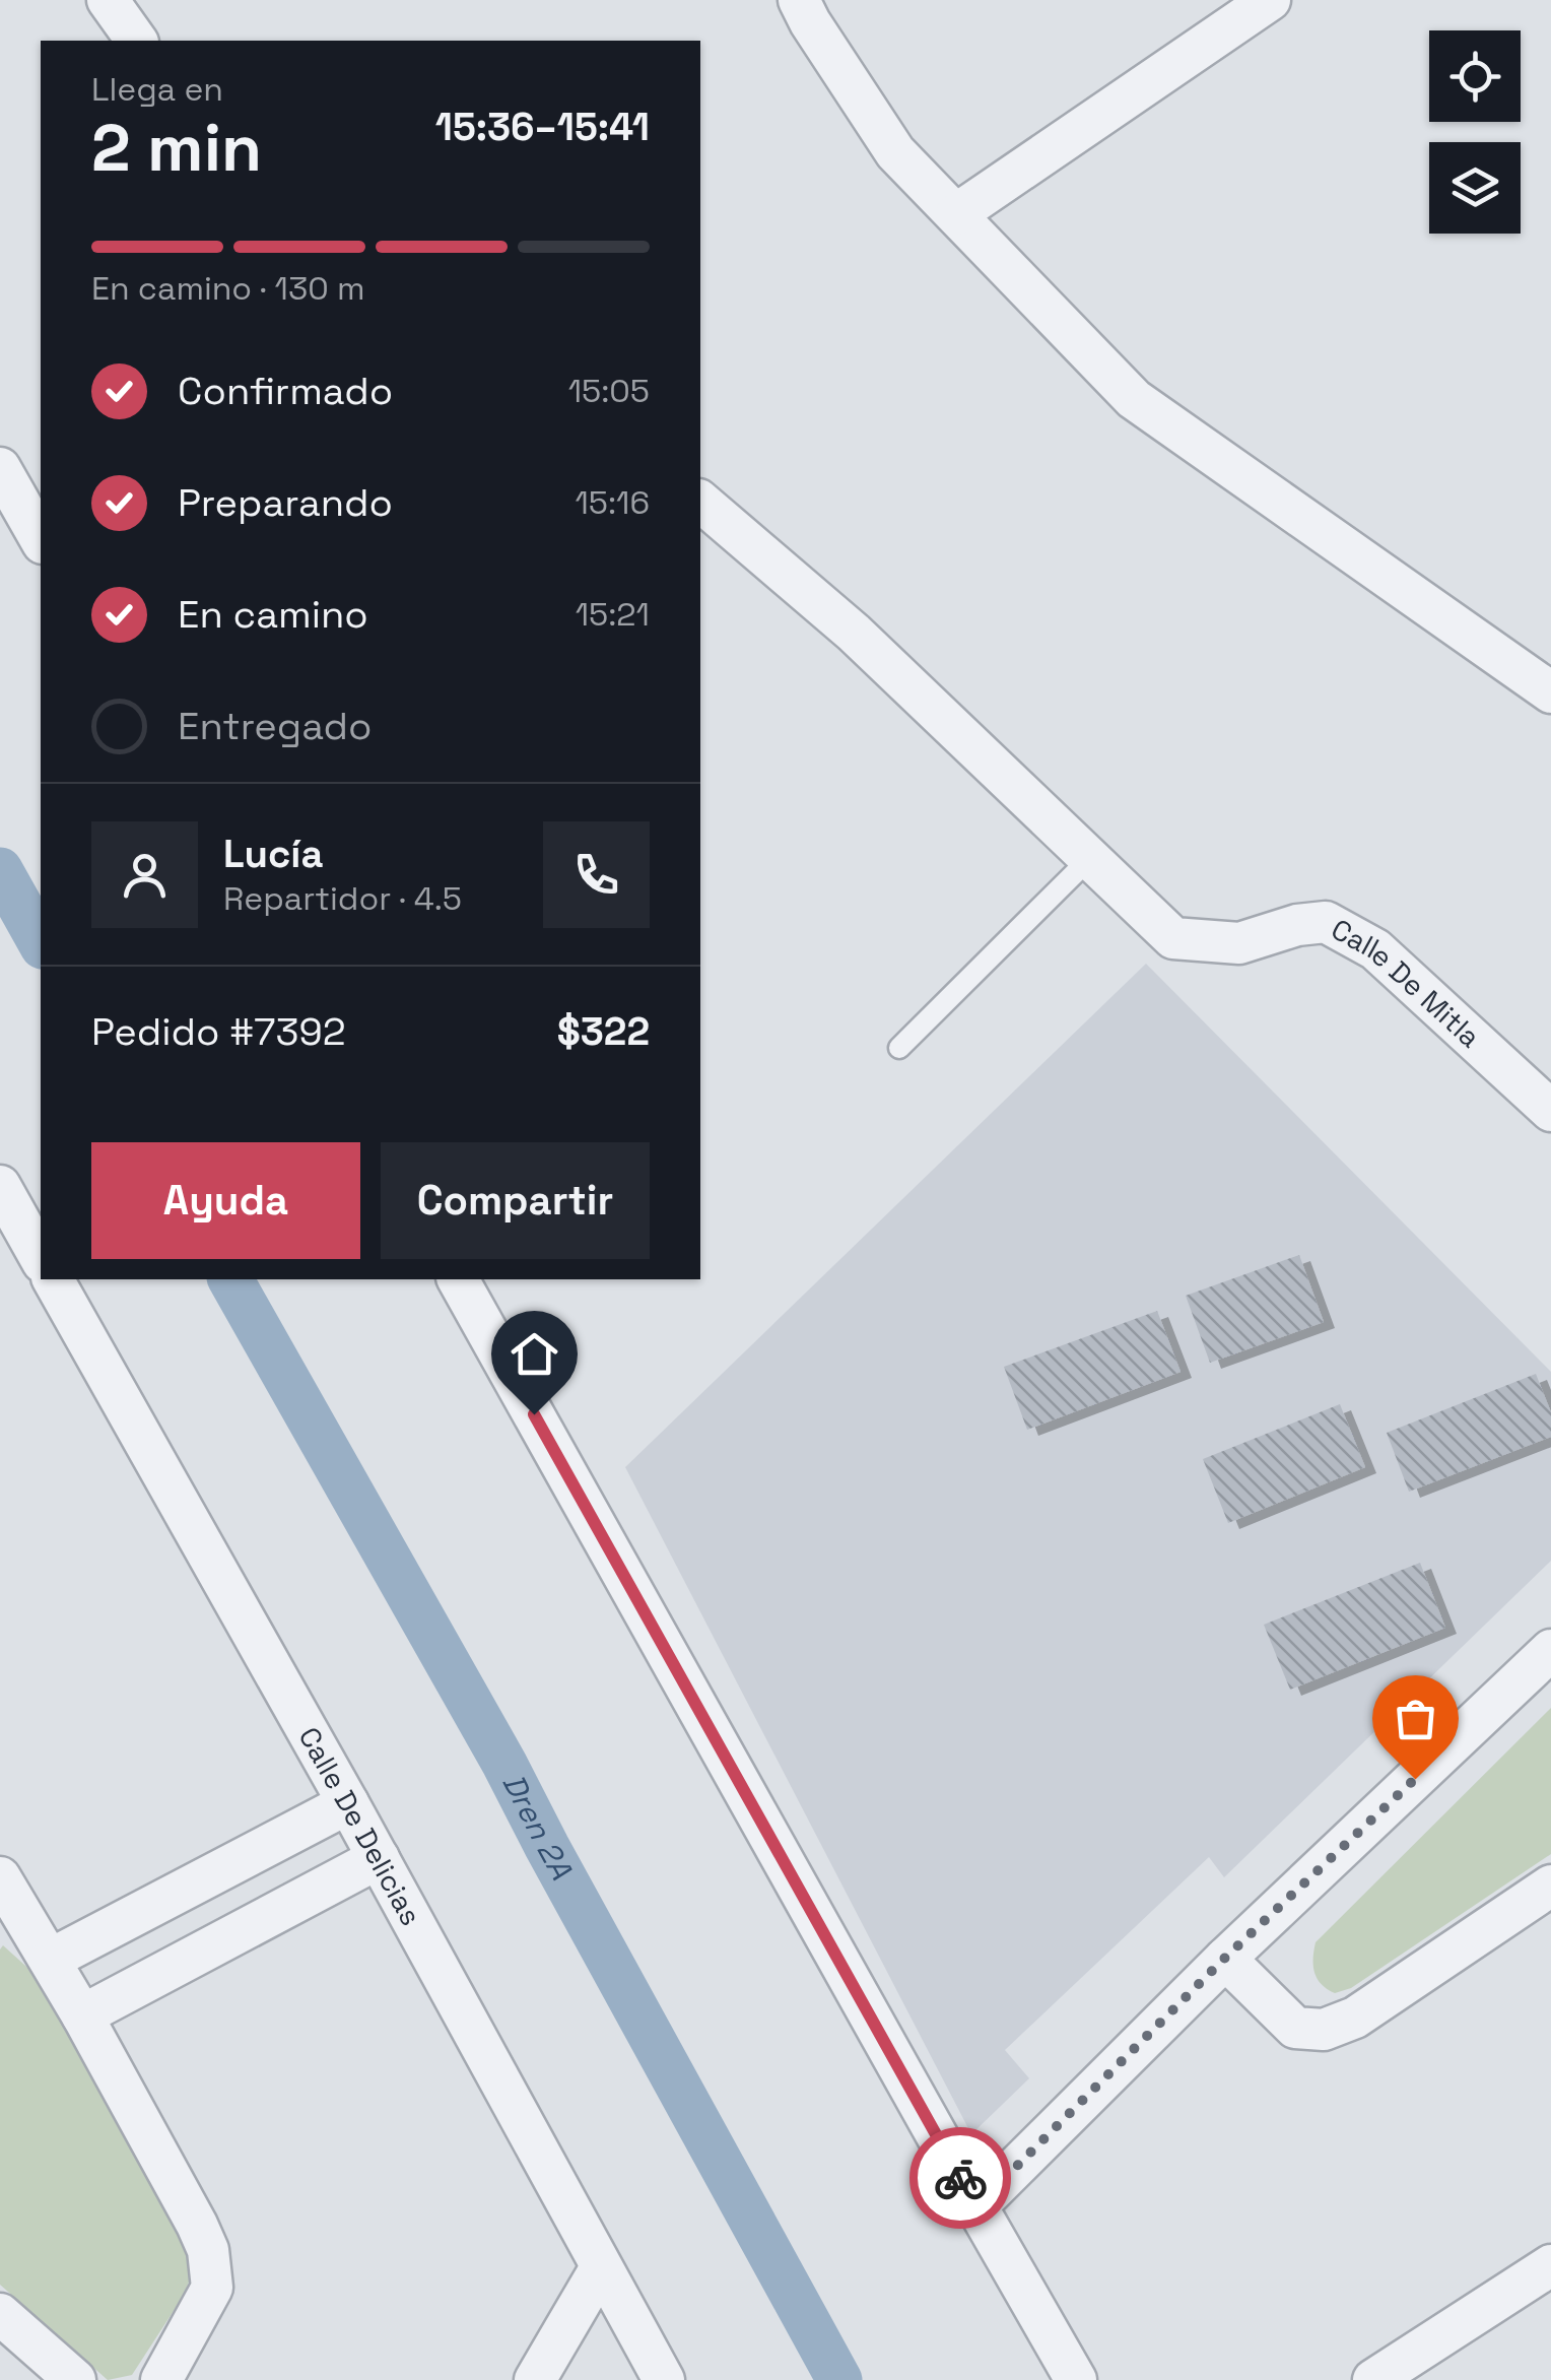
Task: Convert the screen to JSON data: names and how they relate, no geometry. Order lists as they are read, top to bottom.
{
  "streets": {
    "street": ["Calle De Mitla", "Calle De Delicias"]
  },
  "water": ["Dren 2A"],
  "page": {
    "heading": ["2 min", "Llega en", "15:36–15:41"],
    "panel": [
      "Lucía",
      "Repartidor · 4.5",
      "Pedido #7392",
      "$322"
    ],
    "bar": "En camino · 130 m",
    "list": [
      ["Confirmado", "15:05"],
      ["Preparando", "15:16"],
      ["En camino", "15:21"],
      "Entregado"
    ],
    "buttons": ["Ayuda", "Compartir"]
  }
}
